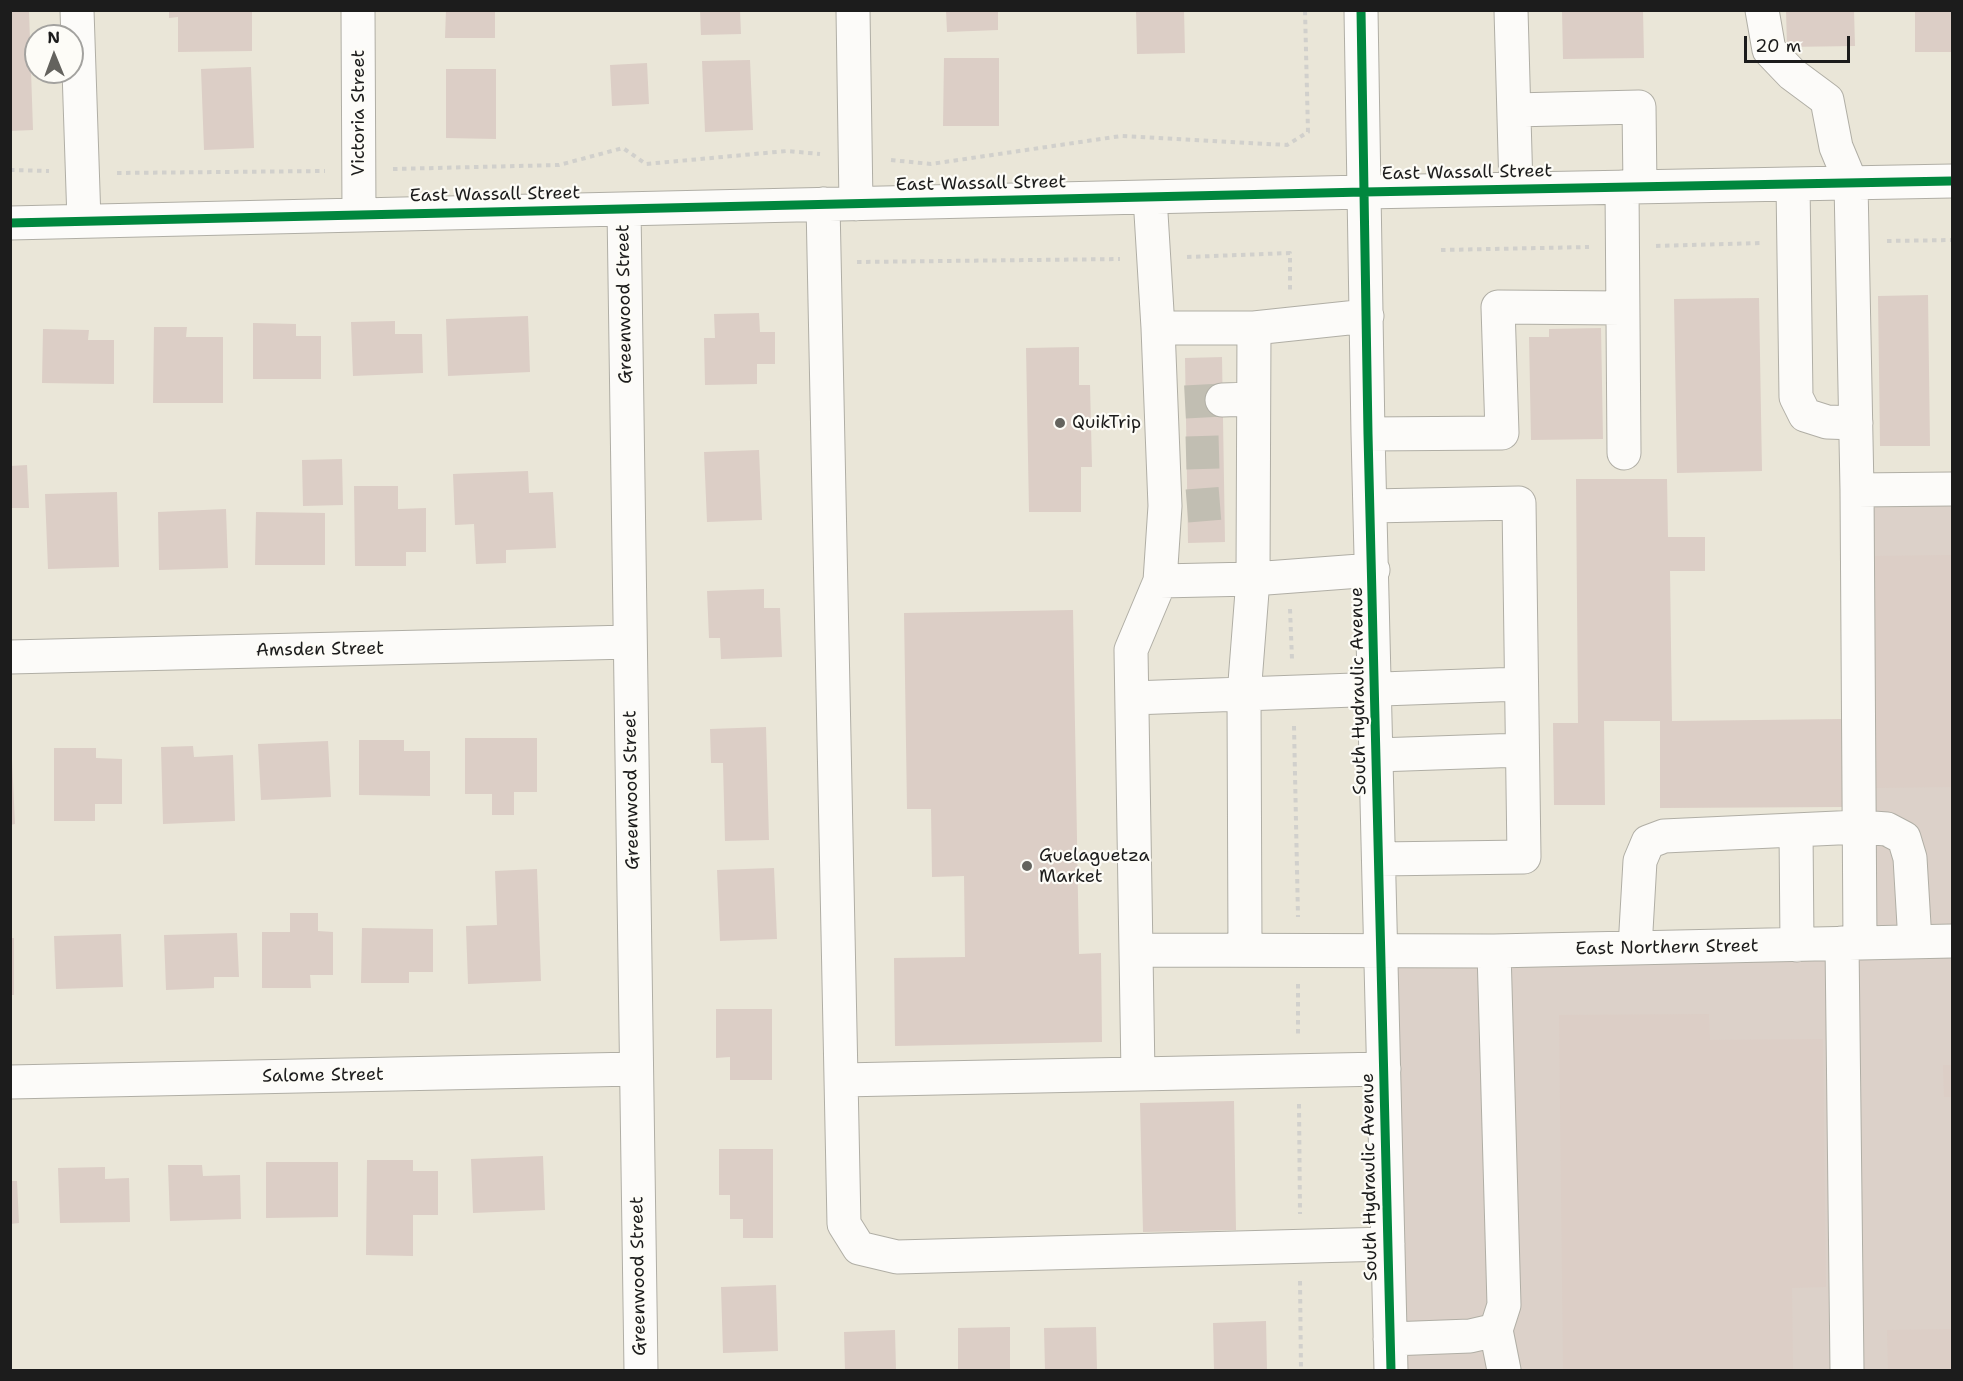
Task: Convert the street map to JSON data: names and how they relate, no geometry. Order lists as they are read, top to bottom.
{
  "streets": {
    "street": [
      "Victoria Street",
      "East Wassall Street",
      "Greenwood Street",
      "Amsden Street",
      "South Hydraulic Avenue",
      "East Northern Street",
      "Salome Street"
    ]
  },
  "crossings": [
    ["Victoria Street", "East Wassall Street"],
    ["East Wassall Street", "Greenwood Street"],
    ["East Wassall Street", "South Hydraulic Avenue"],
    ["Greenwood Street", "Amsden Street"],
    ["Greenwood Street", "Salome Street"],
    ["South Hydraulic Avenue", "East Northern Street"]
  ],
  "places": ["QuikTrip", "Guelaguetza Market"],
  "scale_bar": "20 m",
  "north": "top"
}
